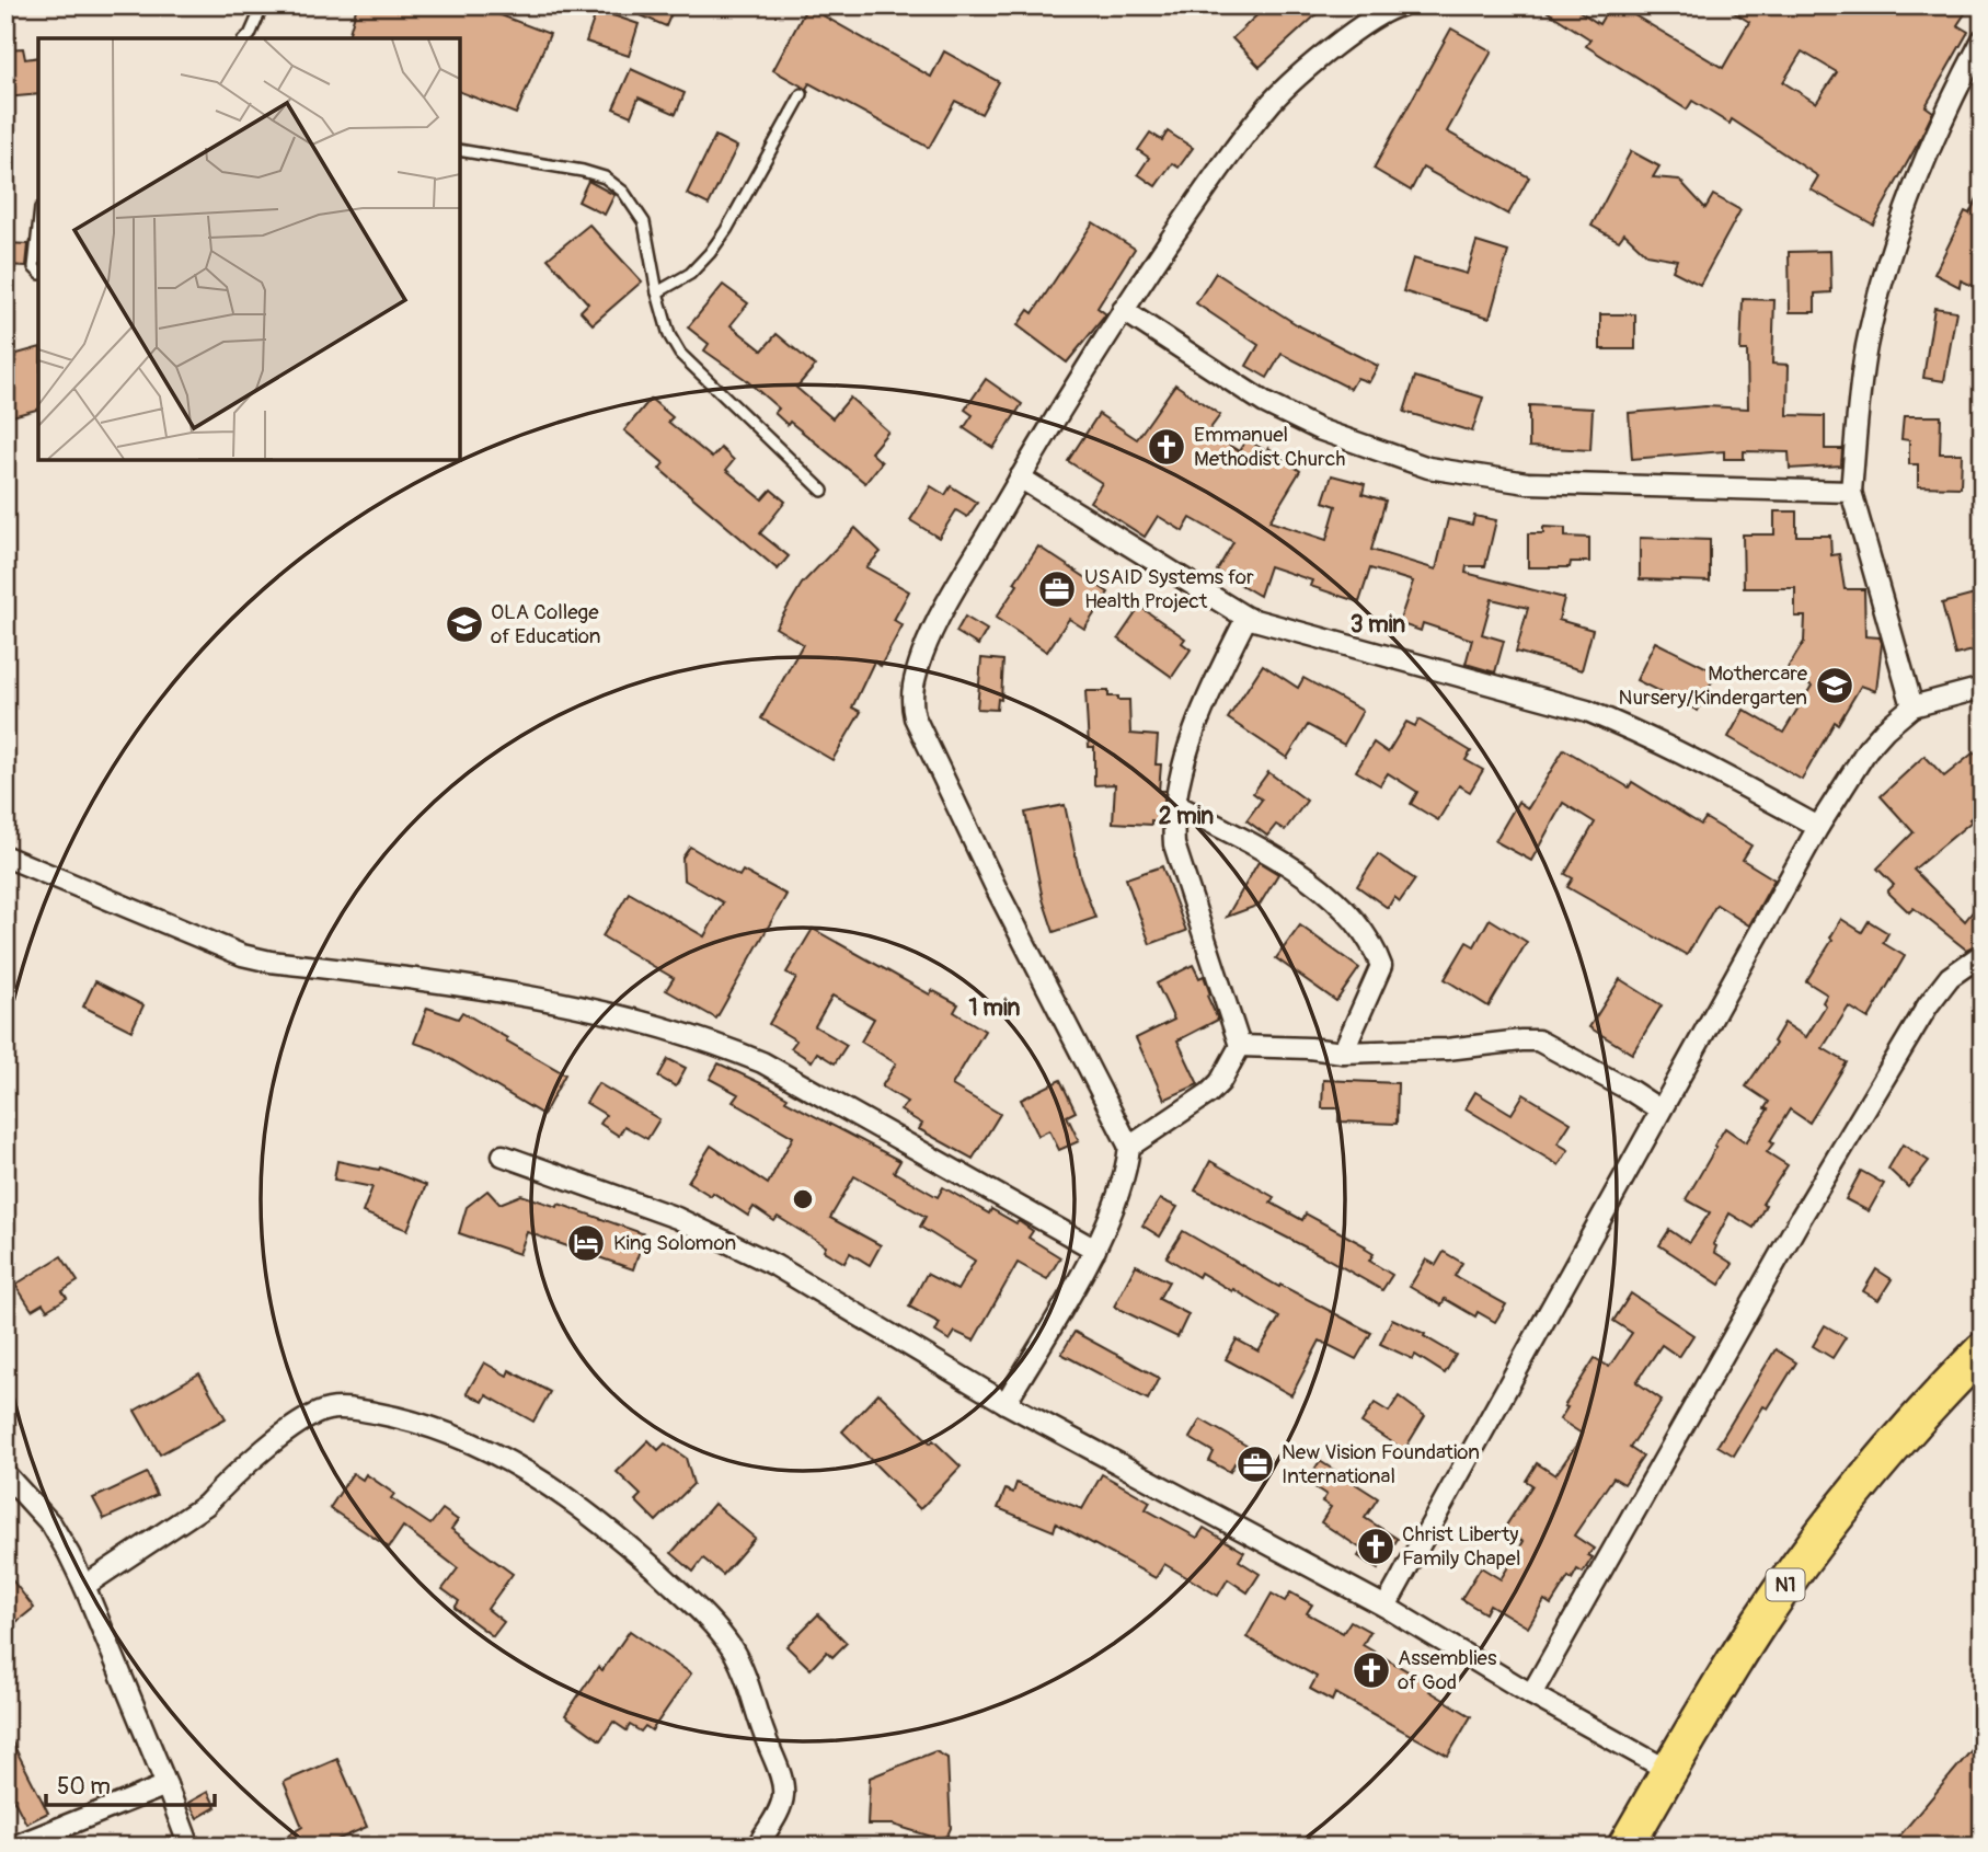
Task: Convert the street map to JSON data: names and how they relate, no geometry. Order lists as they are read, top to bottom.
{
  "streets": {
    "highway": ["N1"]
  },
  "places": {
    "church": ["Emmanuel Methodist Church", "Christ Liberty Family Chapel", "Assemblies of God"],
    "office": ["USAID Systems for Health Project", "New Vision Foundation International"],
    "school or university": ["OLA College of Education", "Mothercare Nursery/Kindergarten"],
    "hotel": ["King Solomon"]
  },
  "scale_bar": "50 m",
  "rings": ["3 min", "2 min", "1 min"]
}
